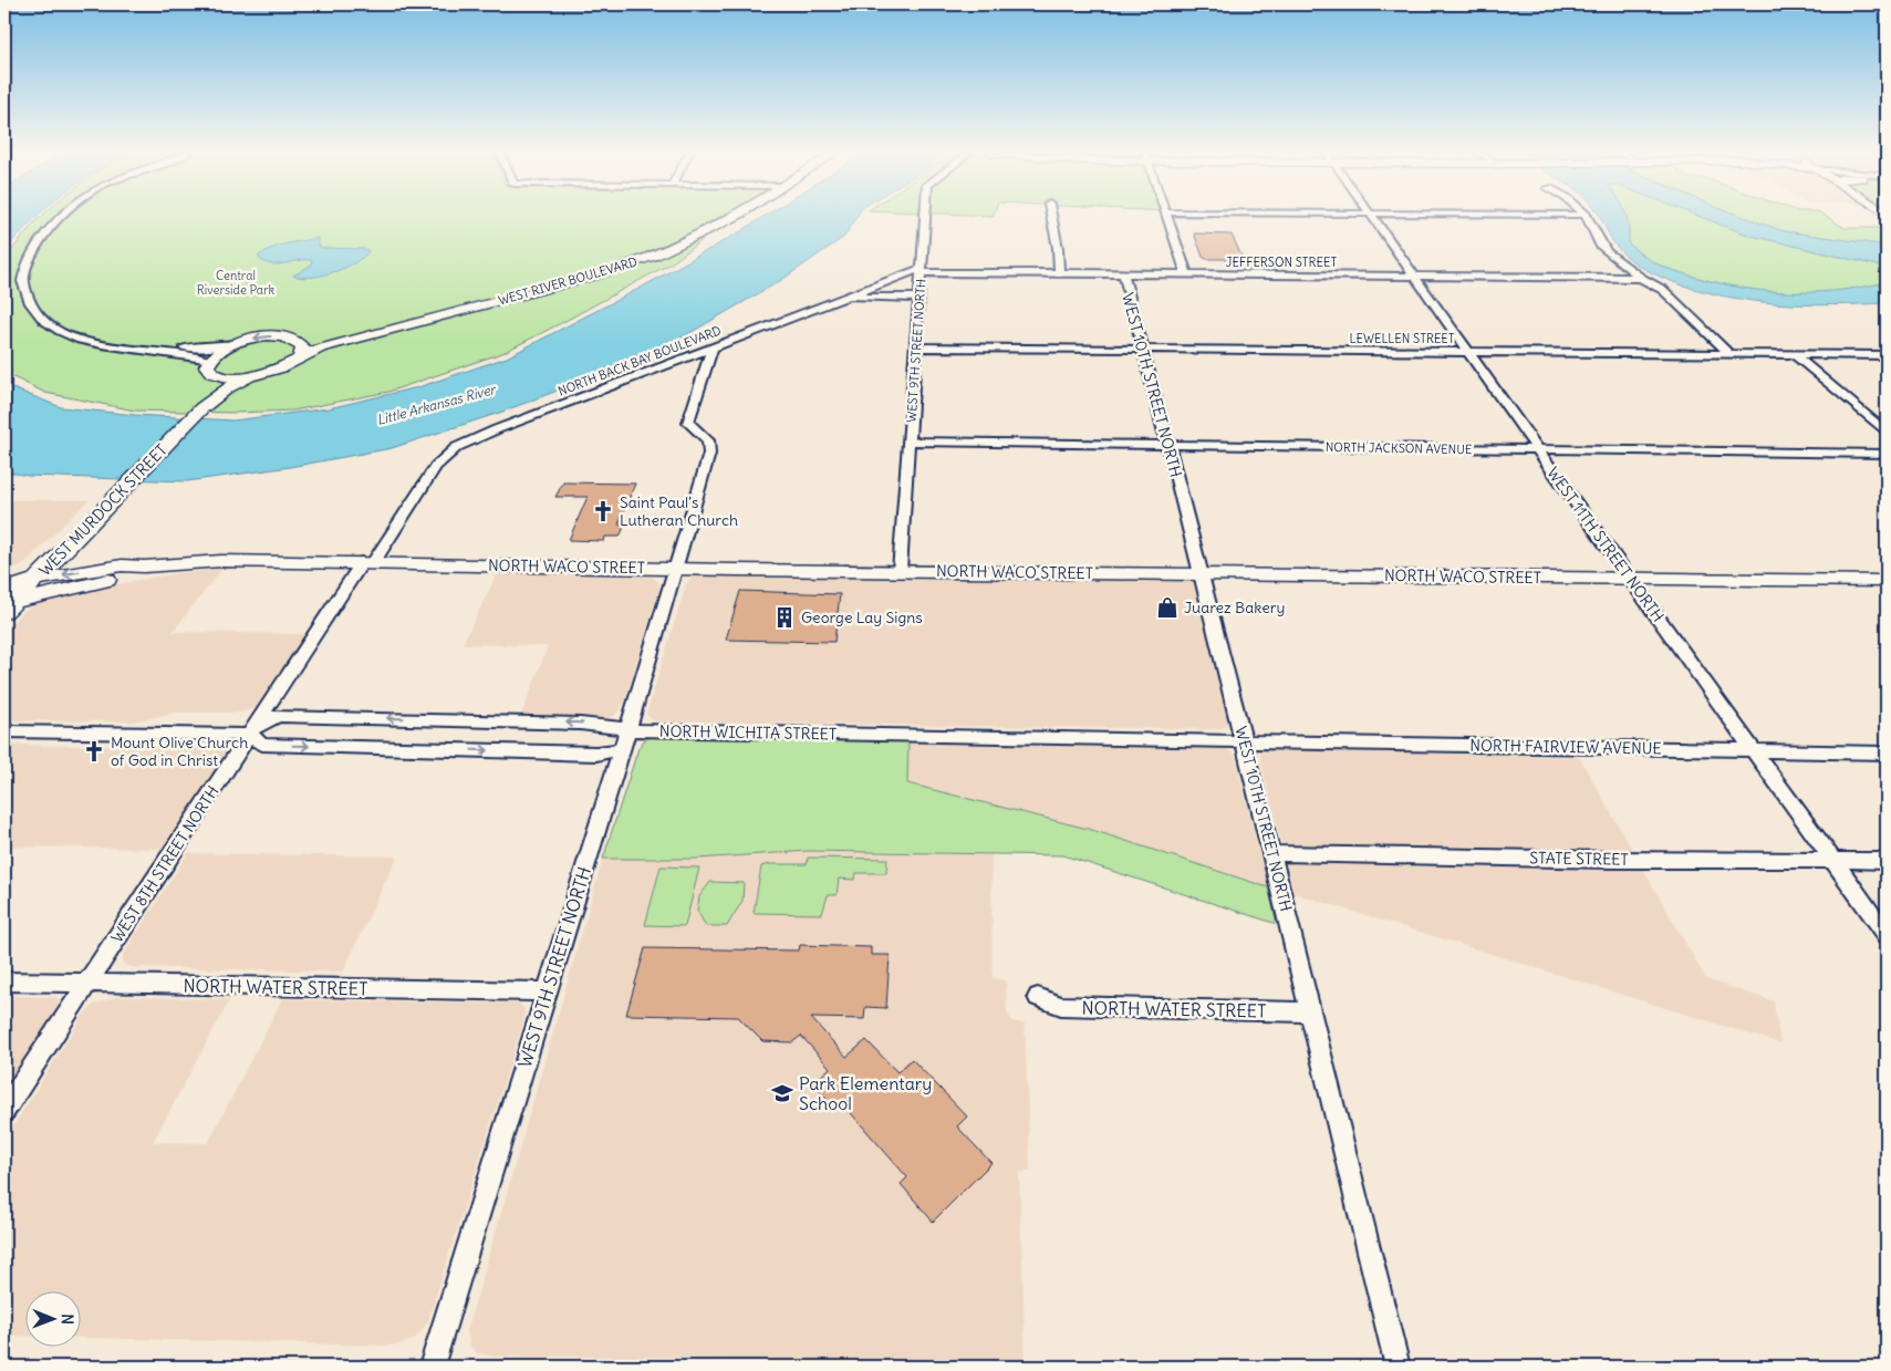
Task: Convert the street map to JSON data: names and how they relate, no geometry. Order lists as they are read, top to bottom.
{
  "streets": {
    "street": [
      "JEFFERSON STREET",
      "WEST RIVER BOULEVARD",
      "LEWELLEN STREET",
      "WEST 9TH STREET NORTH",
      "NORTH BACK BAY BOULEVARD",
      "WEST 10TH STREET NORTH",
      "NORTH JACKSON AVENUE",
      "WEST MURDOCK STREET",
      "WEST 11TH STREET NORTH",
      "NORTH WACO STREET",
      "NORTH WICHITA STREET",
      "NORTH FAIRVIEW AVENUE",
      "STATE STREET",
      "WEST 8TH STREET NORTH",
      "NORTH WATER STREET"
    ]
  },
  "crossings": [
    ["JEFFERSON STREET", "WEST 9TH STREET NORTH"],
    ["JEFFERSON STREET", "NORTH BACK BAY BOULEVARD"],
    ["JEFFERSON STREET", "WEST 10TH STREET NORTH"],
    ["JEFFERSON STREET", "WEST 11TH STREET NORTH"],
    ["WEST RIVER BOULEVARD", "WEST MURDOCK STREET"],
    ["LEWELLEN STREET", "WEST 9TH STREET NORTH"],
    ["LEWELLEN STREET", "WEST 10TH STREET NORTH"],
    ["LEWELLEN STREET", "WEST 11TH STREET NORTH"],
    ["WEST 9TH STREET NORTH", "NORTH BACK BAY BOULEVARD"],
    ["WEST 9TH STREET NORTH", "NORTH JACKSON AVENUE"],
    ["WEST 9TH STREET NORTH", "NORTH WACO STREET"],
    ["WEST 9TH STREET NORTH", "NORTH WICHITA STREET"],
    ["WEST 9TH STREET NORTH", "NORTH WATER STREET"],
    ["NORTH BACK BAY BOULEVARD", "WEST 8TH STREET NORTH"],
    ["WEST 10TH STREET NORTH", "NORTH JACKSON AVENUE"],
    ["WEST 10TH STREET NORTH", "NORTH WACO STREET"],
    ["WEST 10TH STREET NORTH", "NORTH WICHITA STREET"],
    ["WEST 10TH STREET NORTH", "NORTH FAIRVIEW AVENUE"],
    ["WEST 10TH STREET NORTH", "STATE STREET"],
    ["WEST 10TH STREET NORTH", "NORTH WATER STREET"],
    ["NORTH JACKSON AVENUE", "WEST 11TH STREET NORTH"],
    ["WEST MURDOCK STREET", "NORTH WACO STREET"],
    ["WEST 11TH STREET NORTH", "NORTH WACO STREET"],
    ["WEST 11TH STREET NORTH", "NORTH FAIRVIEW AVENUE"],
    ["WEST 11TH STREET NORTH", "STATE STREET"],
    ["NORTH WACO STREET", "WEST 8TH STREET NORTH"],
    ["NORTH WICHITA STREET", "NORTH FAIRVIEW AVENUE"],
    ["NORTH WICHITA STREET", "WEST 8TH STREET NORTH"],
    ["WEST 8TH STREET NORTH", "NORTH WATER STREET"]
  ],
  "water": ["Little Arkansas River"],
  "parks": ["Central Riverside Park"],
  "places": {
    "church": ["Saint Paul's Lutheran Church", "Mount Olive Church of God in Christ"],
    "shop": ["Juarez Bakery"],
    "building": ["George Lay Signs"],
    "school or university": ["Park Elementary School"]
  },
  "north": "right"
}
